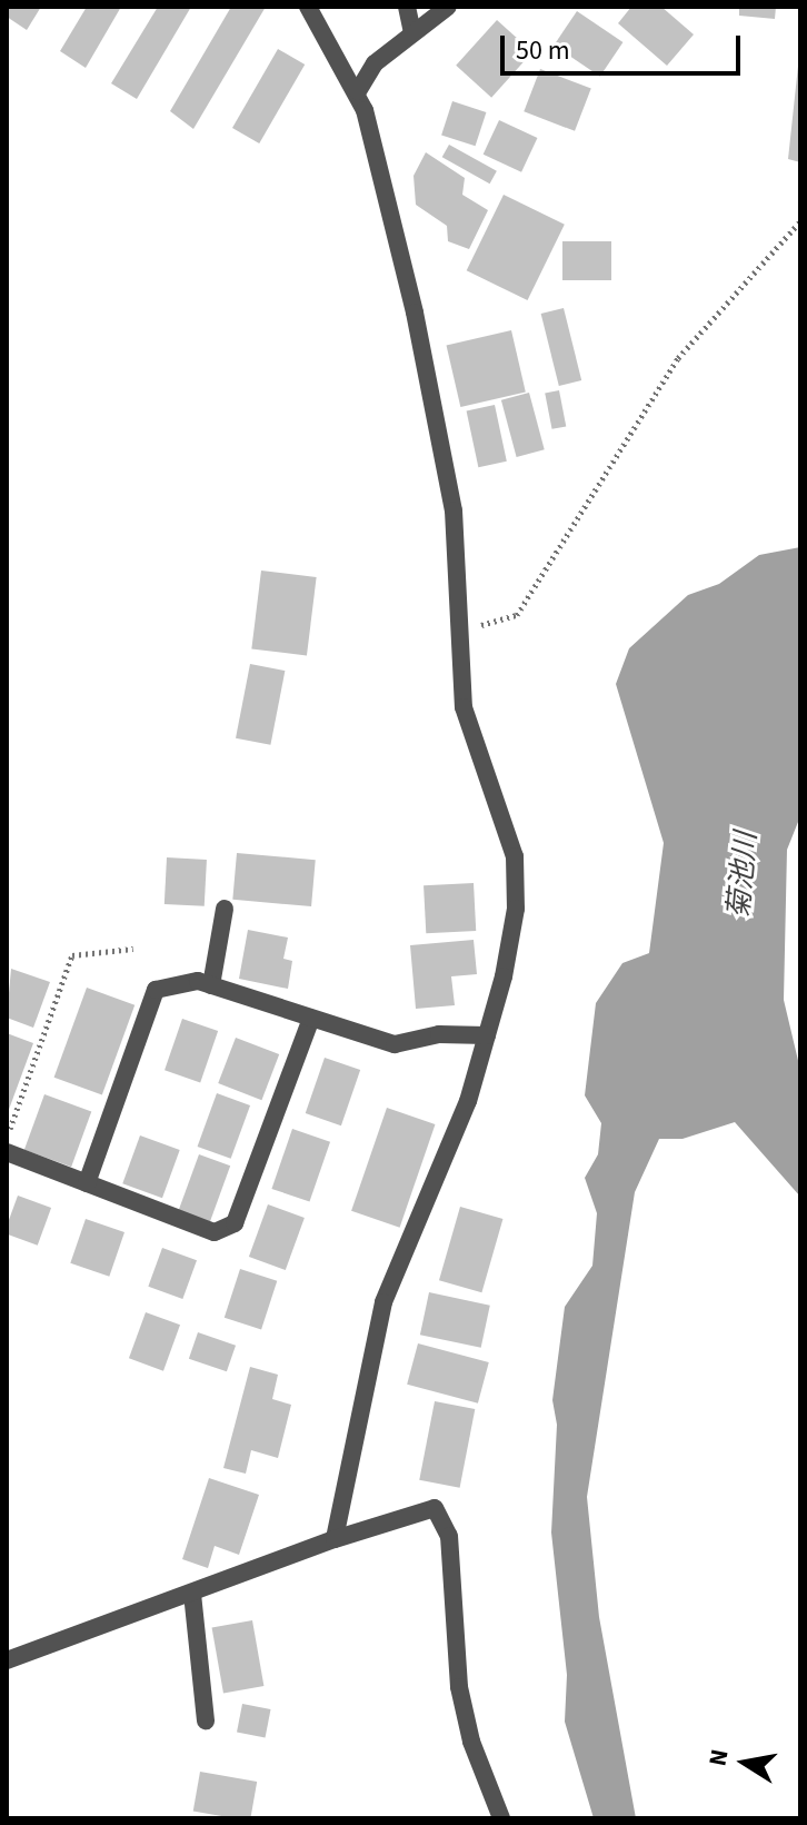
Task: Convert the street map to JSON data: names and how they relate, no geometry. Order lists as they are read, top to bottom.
{
  "water": ["菊池川"],
  "scale_bar": "50 m",
  "north": "left"
}
